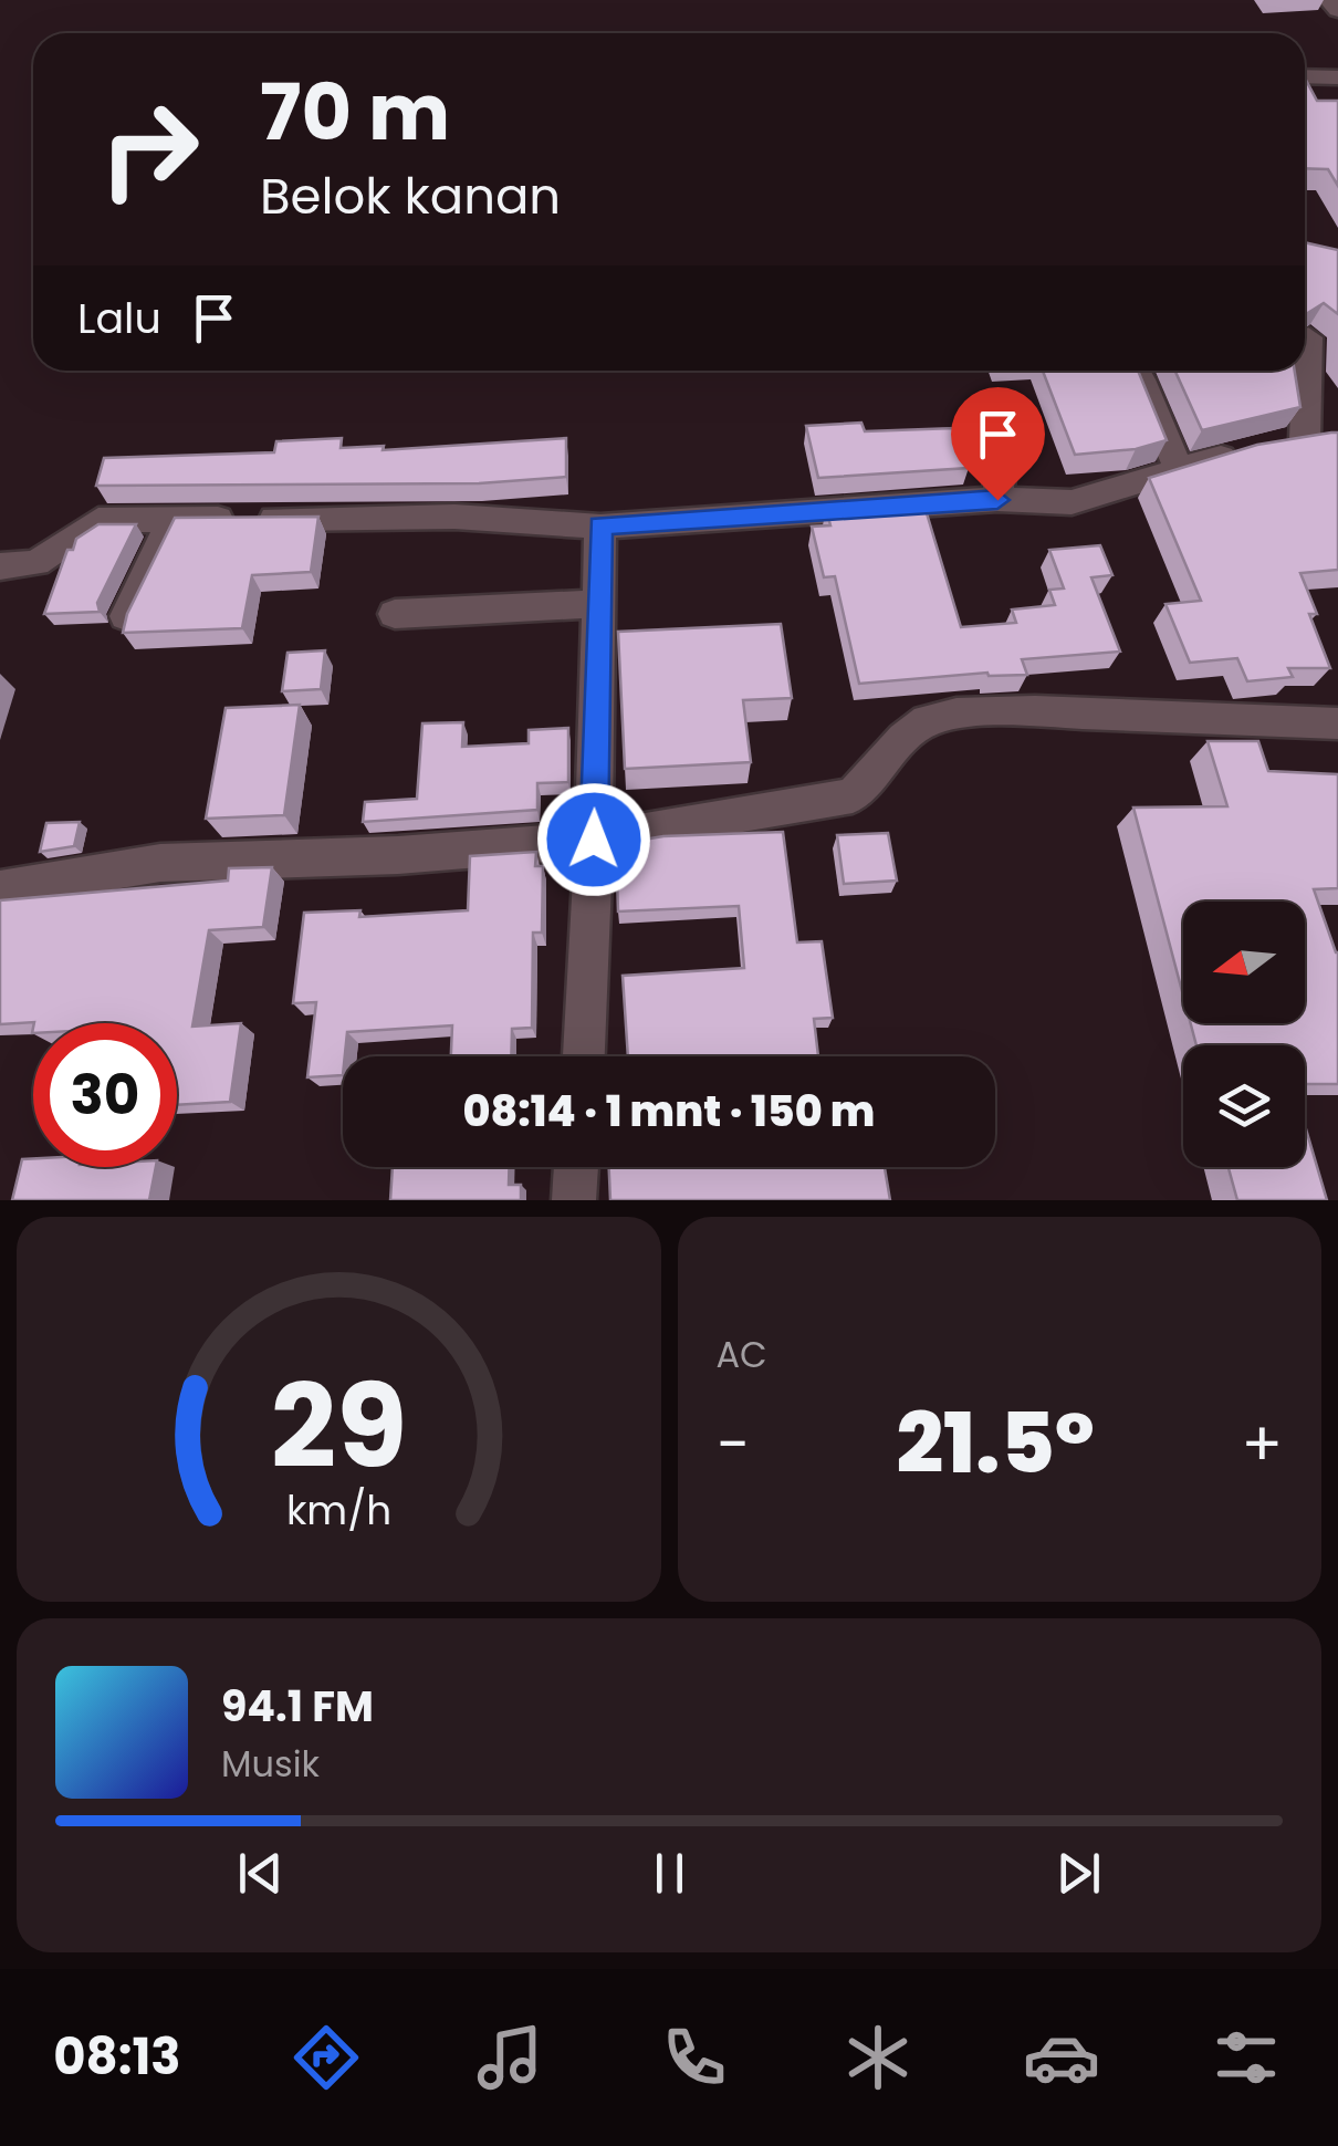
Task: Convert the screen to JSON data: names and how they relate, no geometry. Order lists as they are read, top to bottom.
{
  "north": "left",
  "page": {
    "turn": ["70 m", "Belok kanan"],
    "then": "Lalu",
    "limit": "30",
    "trip": "08:14 · 1 mnt · 150 m",
    "tile": "AC",
    "heat": ["−", "21.5°", "+"],
    "song": ["94.1 FM", "Musik"],
    "tabs": "08:13",
    "gauge": ["29", "km/h"]
  }
}
